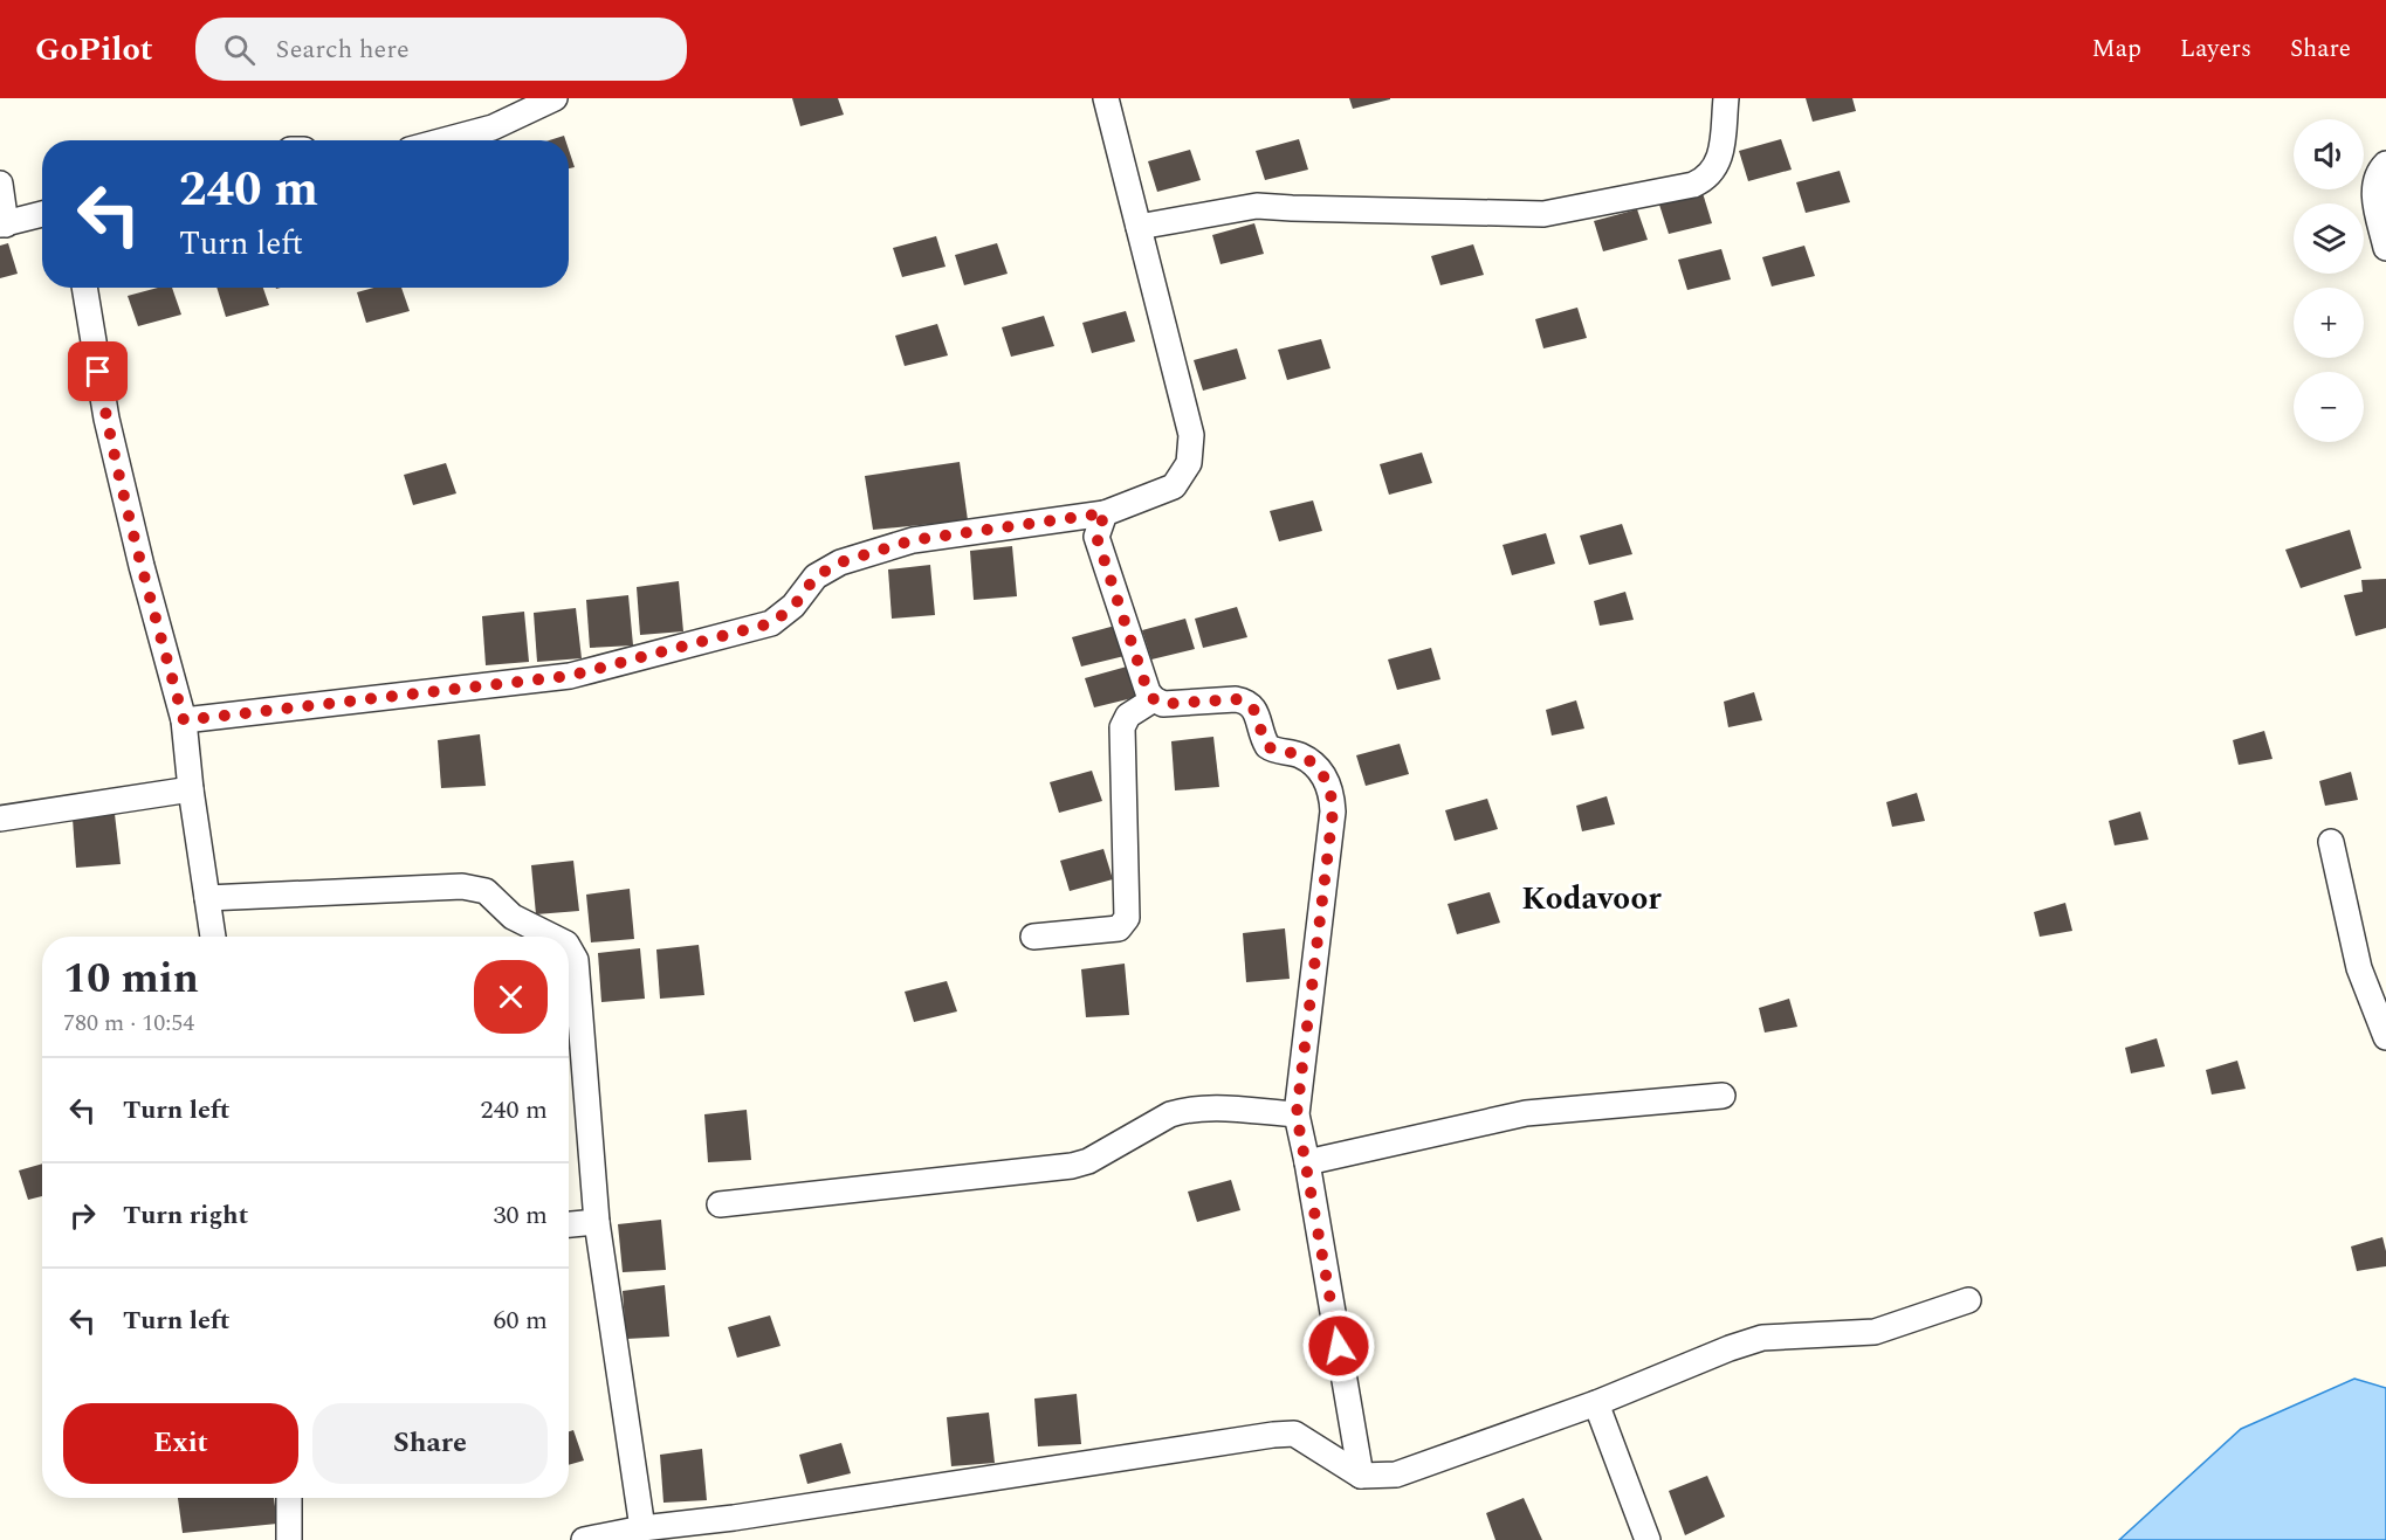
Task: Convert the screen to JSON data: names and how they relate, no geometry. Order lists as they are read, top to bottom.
{
  "districts": ["Kodavoor"],
  "page": {
    "header": "GoPilot",
    "search": "Search here",
    "nav": ["Map", "Layers", "Share"],
    "map_buttons": ["+", "−"],
    "turn": ["240 m", "Turn left"],
    "heading": ["10 min", "780 m · 10:54"],
    "list": [
      {
        "name": "Turn left",
        "value": "240 m"
      },
      {
        "name": "Turn right",
        "value": "30 m"
      },
      {
        "name": "Turn left",
        "value": "60 m"
      }
    ],
    "buttons": ["Exit", "Share"]
  }
}
